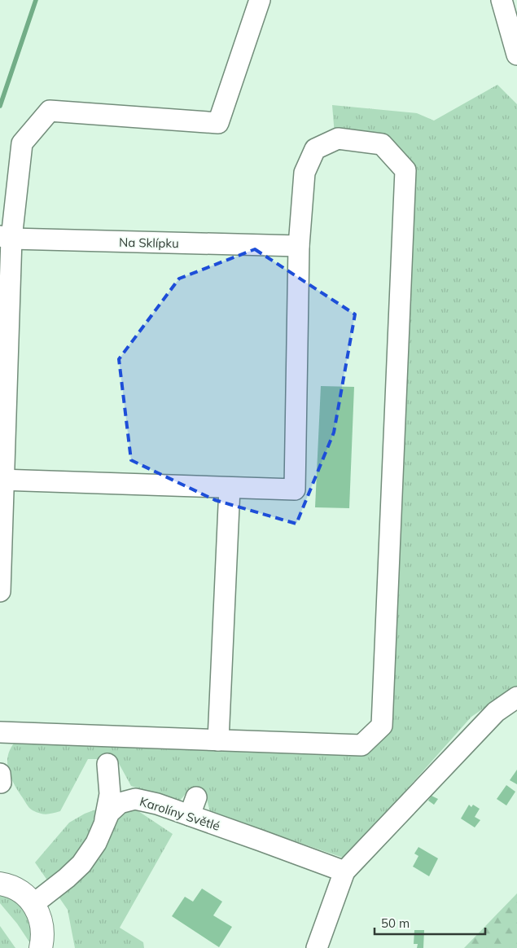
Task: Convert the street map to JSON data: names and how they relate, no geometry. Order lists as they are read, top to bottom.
{
  "streets": {
    "street": ["Na Sklípku", "Karolíny Světlé"]
  },
  "scale_bar": "50 m"
}
